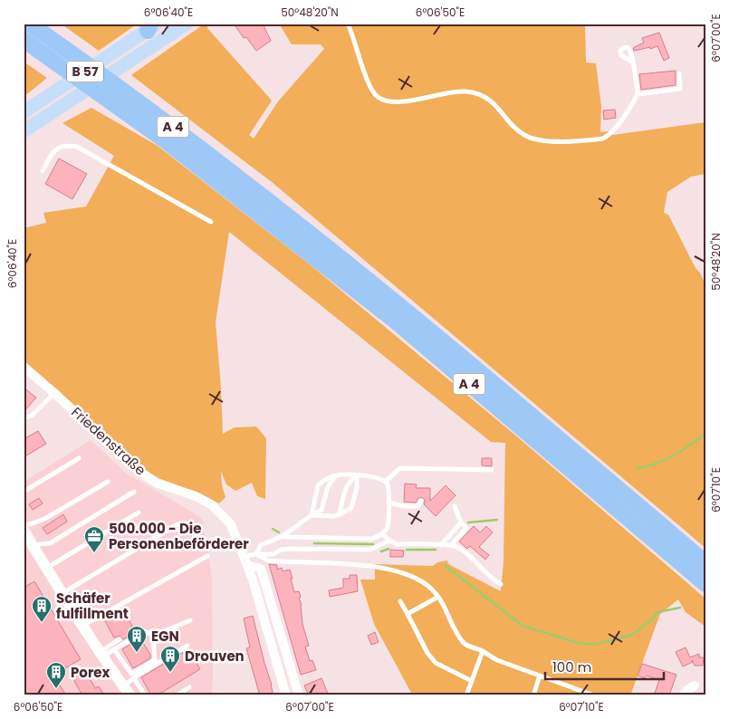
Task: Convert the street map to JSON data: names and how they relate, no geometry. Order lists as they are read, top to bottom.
{
  "streets": {
    "highway": ["A 4"],
    "main road": ["B 57"],
    "street": ["Friedenstraße"]
  },
  "places": {
    "office": ["500.000 - Die Personenbeförderer"],
    "building": [
      "Schäfer fulfillment",
      "EGN",
      "Drouven",
      "Porex"
    ]
  },
  "scale_bar": "100 m",
  "coordinates": [
    "6°06'40\"E",
    "50°48'20\"N",
    "6°06'50\"E",
    "6°07'00\"E",
    "6°07'10\"E"
  ]
}
